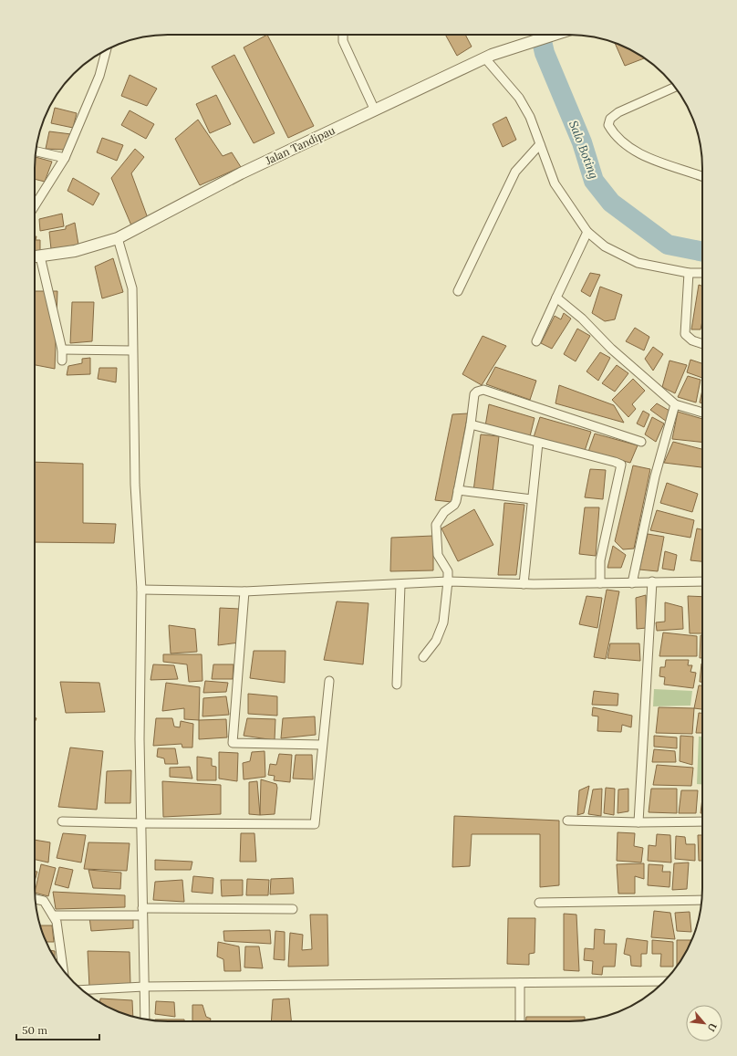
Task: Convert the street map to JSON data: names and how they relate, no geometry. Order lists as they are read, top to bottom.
{
  "streets": {
    "street": ["Jalan Tandipau"]
  },
  "water": ["Salo Boting"],
  "scale_bar": "50 m",
  "north": "bottom right"
}
